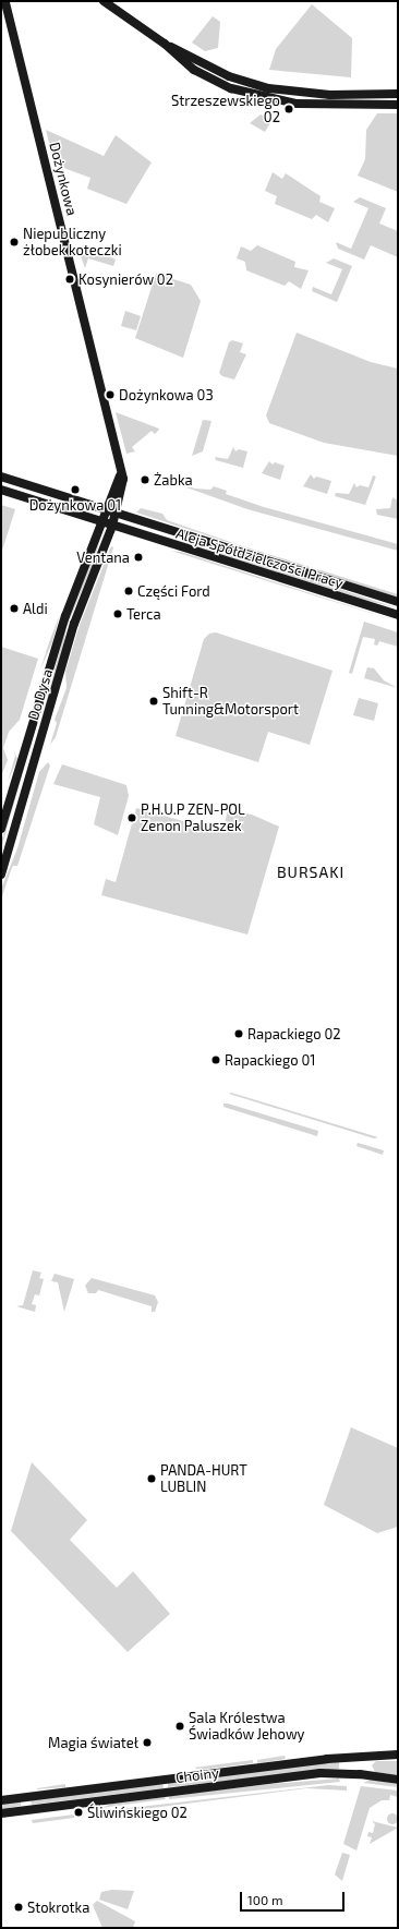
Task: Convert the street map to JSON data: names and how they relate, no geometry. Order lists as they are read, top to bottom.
{
  "streets": {
    "street": [
      "Dożynkowa",
      "Aleja Spółdzielczości Pracy",
      "Do Dysa",
      "Choiny"
    ]
  },
  "crossings": [
    ["Dożynkowa", "Aleja Spółdzielczości Pracy"],
    ["Aleja Spółdzielczości Pracy", "Do Dysa"]
  ],
  "districts": ["BURSAKI"],
  "places": [
    "Strzeszewskiego 02",
    "Niepubliczny żłobek koteczki",
    "Kosynierów 02",
    "Dożynkowa 03",
    "Żabka",
    "Dożynkowa 01",
    "Ventana",
    "Części Ford",
    "Aldi",
    "Terca",
    "Shift-R Tunning&Motorsport",
    "P.H.U.P ZEN-POL Zenon Paluszek",
    "Rapackiego 02",
    "Rapackiego 01",
    "PANDA-HURT LUBLIN",
    "Sala Królestwa Świadków Jehowy",
    "Magia świateł",
    "Śliwińskiego 02",
    "Stokrotka"
  ],
  "scale_bar": "100 m"
}
